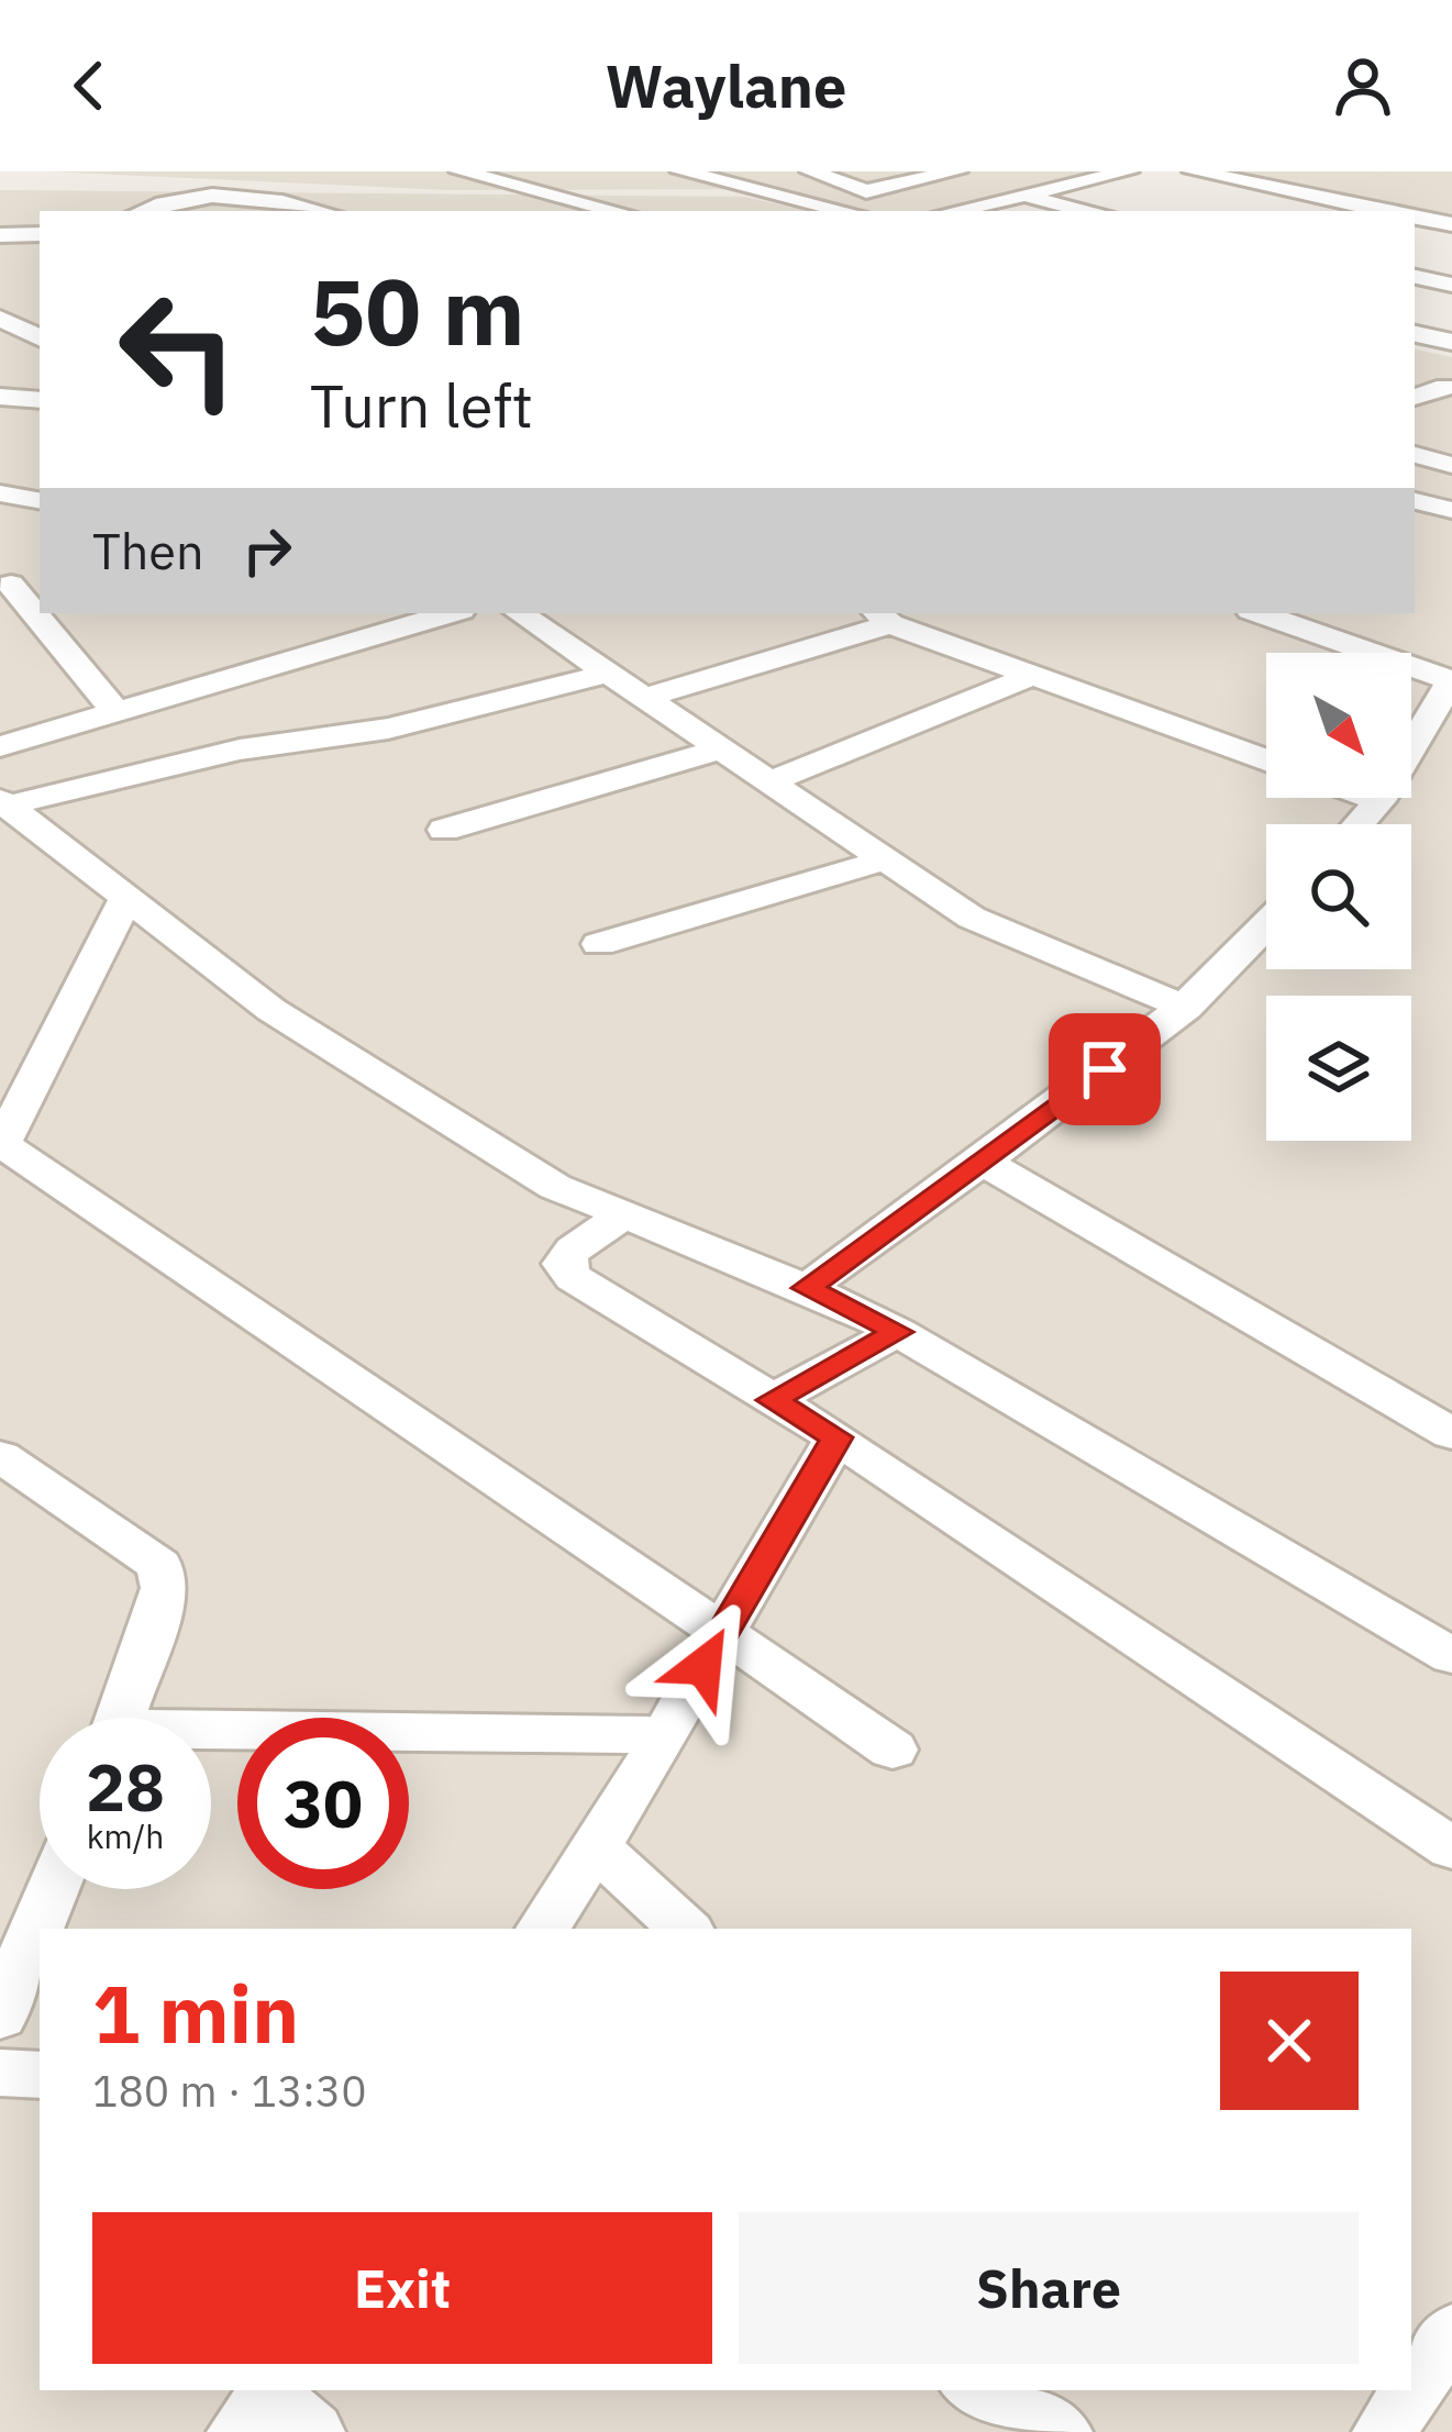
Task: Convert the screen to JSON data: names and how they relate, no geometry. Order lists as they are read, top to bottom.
{
  "north": "bottom right",
  "page": {
    "header": "Waylane",
    "turn": ["50 m", "Turn left"],
    "then": "Then",
    "speed": "28 km/h",
    "limit": "30",
    "heading": ["1 min", "180 m · 13:30"],
    "buttons": ["Exit", "Share"]
  }
}
